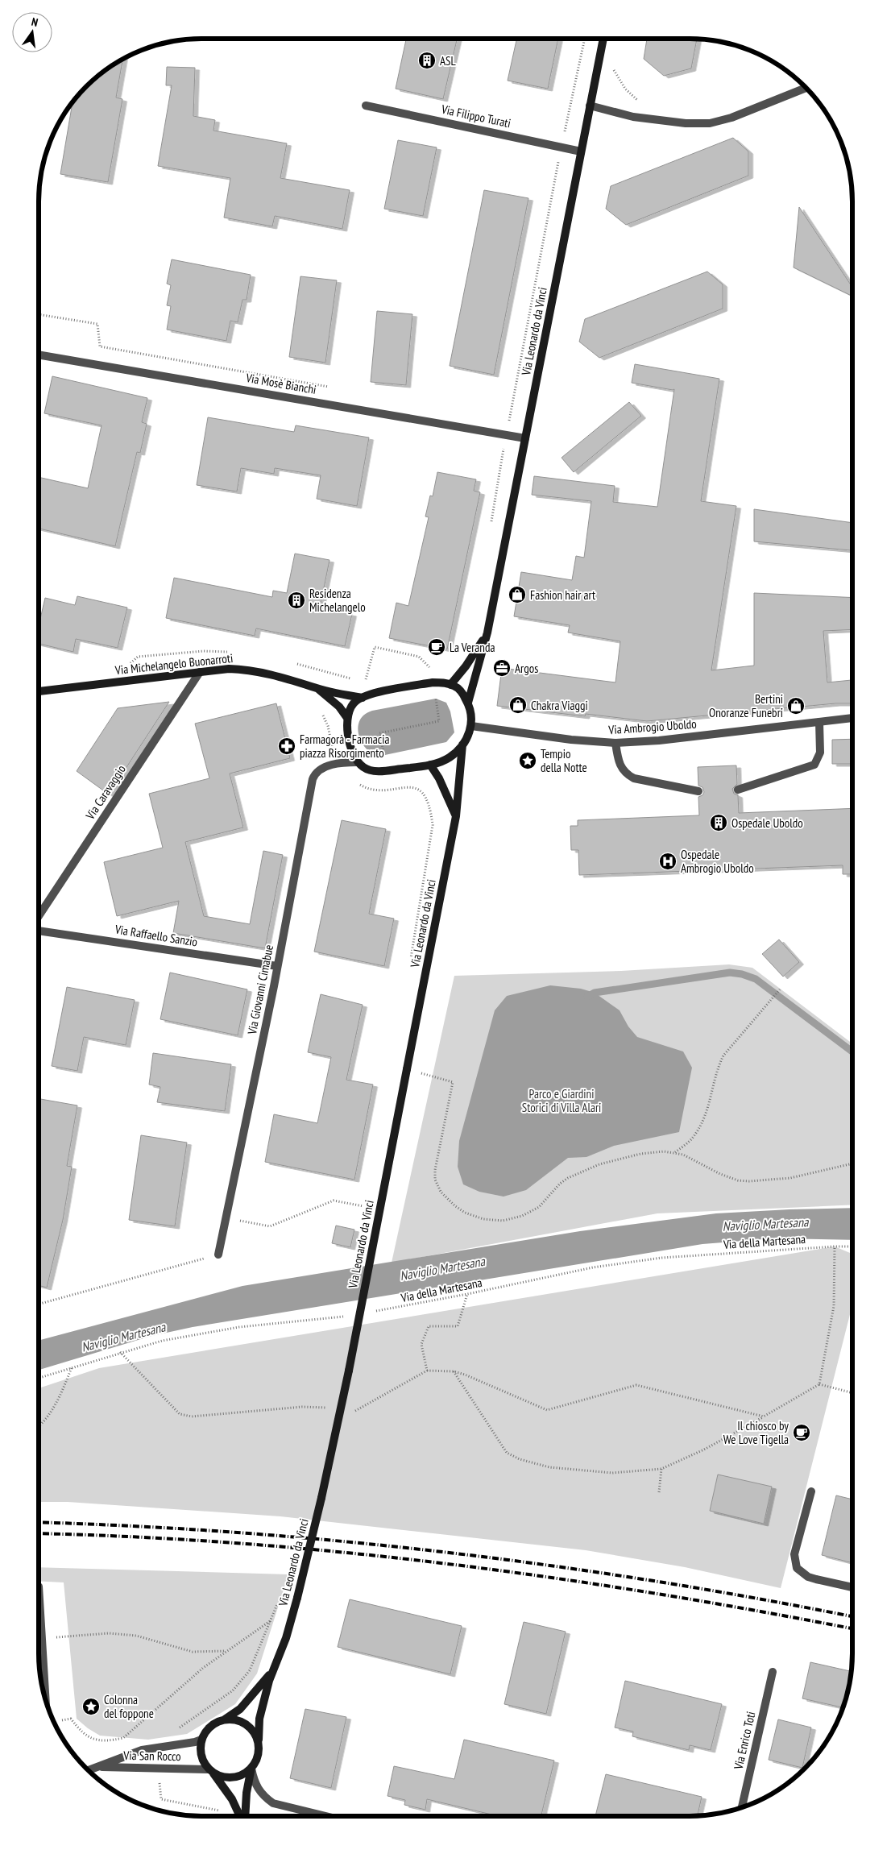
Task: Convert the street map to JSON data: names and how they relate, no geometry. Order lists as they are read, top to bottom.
{
  "streets": {
    "street": [
      "Via Filippo Turati",
      "Via Leonardo da Vinci",
      "Via Mosè Bianchi",
      "Via Michelangelo Buonarroti",
      "Via Ambrogio Uboldo",
      "Via Caravaggio",
      "Via Raffaello Sanzio",
      "Via Giovanni Cimabue",
      "Via Enrico Toti",
      "Via San Rocco"
    ],
    "path": ["Via della Martesana"]
  },
  "crossings": [
    ["Via Filippo Turati", "Via Leonardo da Vinci"],
    ["Via Leonardo da Vinci", "Via Mosè Bianchi"],
    ["Via Leonardo da Vinci", "Via Michelangelo Buonarroti"],
    ["Via Leonardo da Vinci", "Via Ambrogio Uboldo"],
    ["Via Leonardo da Vinci", "Via Giovanni Cimabue"],
    ["Via Leonardo da Vinci", "Via San Rocco"],
    ["Via Michelangelo Buonarroti", "Via Ambrogio Uboldo"],
    ["Via Michelangelo Buonarroti", "Via Caravaggio"],
    ["Via Michelangelo Buonarroti", "Via Giovanni Cimabue"],
    ["Via Ambrogio Uboldo", "Via Giovanni Cimabue"],
    ["Via Raffaello Sanzio", "Via Giovanni Cimabue"]
  ],
  "water": ["Naviglio Martesana"],
  "parks": ["Parco e Giardini Storici di Villa Alari"],
  "places": {
    "building": ["ASL", "Residenza Michelangelo", "Ospedale Uboldo"],
    "shop": ["Fashion hair art", "Chakra Viaggi", "Bertini Onoranze Funebri"],
    "cafe": ["La Veranda", "Il chiosco by We Love Tigella"],
    "office": ["Argos"],
    "pharmacy": ["Farmagorà - Farmacia piazza Risorgimento"],
    "place": ["Tempio della Notte", "Colonna del foppone"],
    "hospital": ["Ospedale Ambrogio Uboldo"]
  },
  "north": "top"
}
